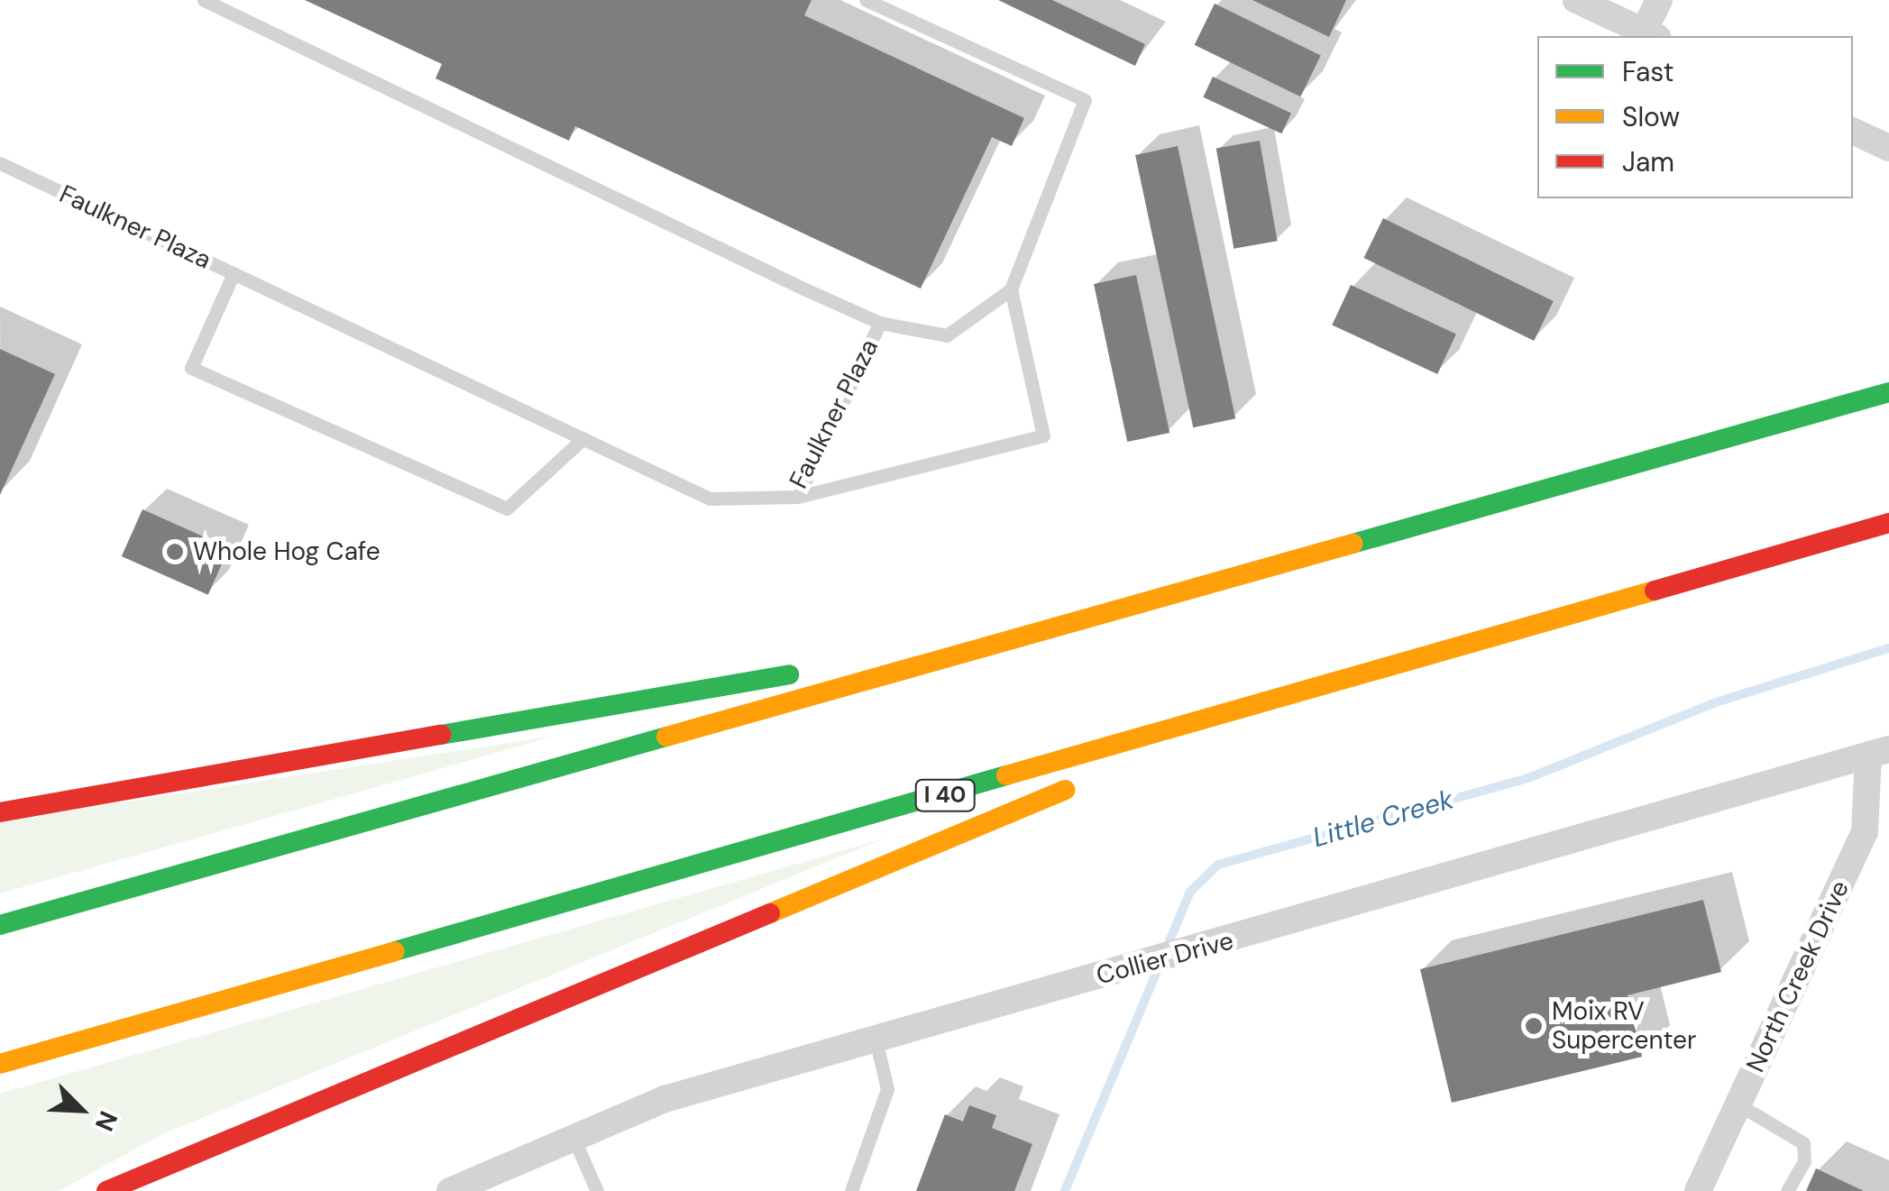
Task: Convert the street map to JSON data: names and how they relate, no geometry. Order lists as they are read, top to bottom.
{
  "streets": {
    "highway": ["I 40"],
    "street": ["Collier Drive", "North Creek Drive"],
    "lane": ["Faulkner Plaza"]
  },
  "crossings": [
    ["Collier Drive", "North Creek Drive"]
  ],
  "water": ["Little Creek"],
  "places": ["Whole Hog Cafe", "Moix RV Supercenter"],
  "legend": ["Fast", "Slow", "Jam"],
  "north": "bottom right"
}
